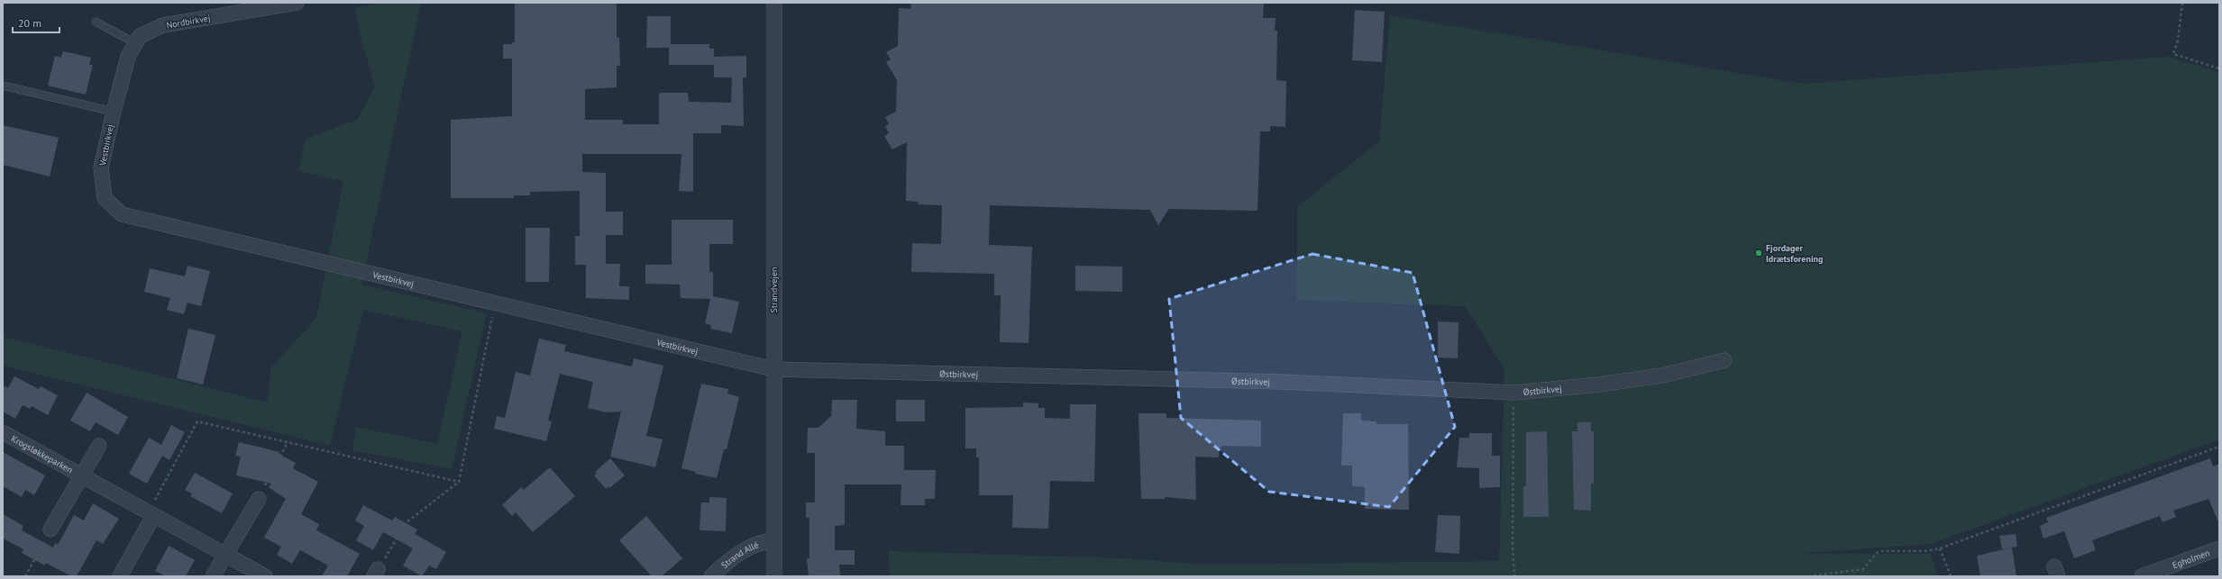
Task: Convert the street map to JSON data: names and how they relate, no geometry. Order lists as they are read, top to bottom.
{
  "streets": {
    "street": [
      "Nordbirkvej",
      "Vestbirkvej",
      "Strandvejen",
      "Østbirkvej",
      "Krogsløkkeparken",
      "Strand Allé",
      "Egholmen"
    ]
  },
  "crossings": [
    ["Nordbirkvej", "Vestbirkvej"],
    ["Vestbirkvej", "Strandvejen"],
    ["Vestbirkvej", "Østbirkvej"],
    ["Strandvejen", "Østbirkvej"],
    ["Strandvejen", "Strand Allé"]
  ],
  "places": ["Fjordager Idrætsforening"],
  "scale_bar": "20 m"
}
